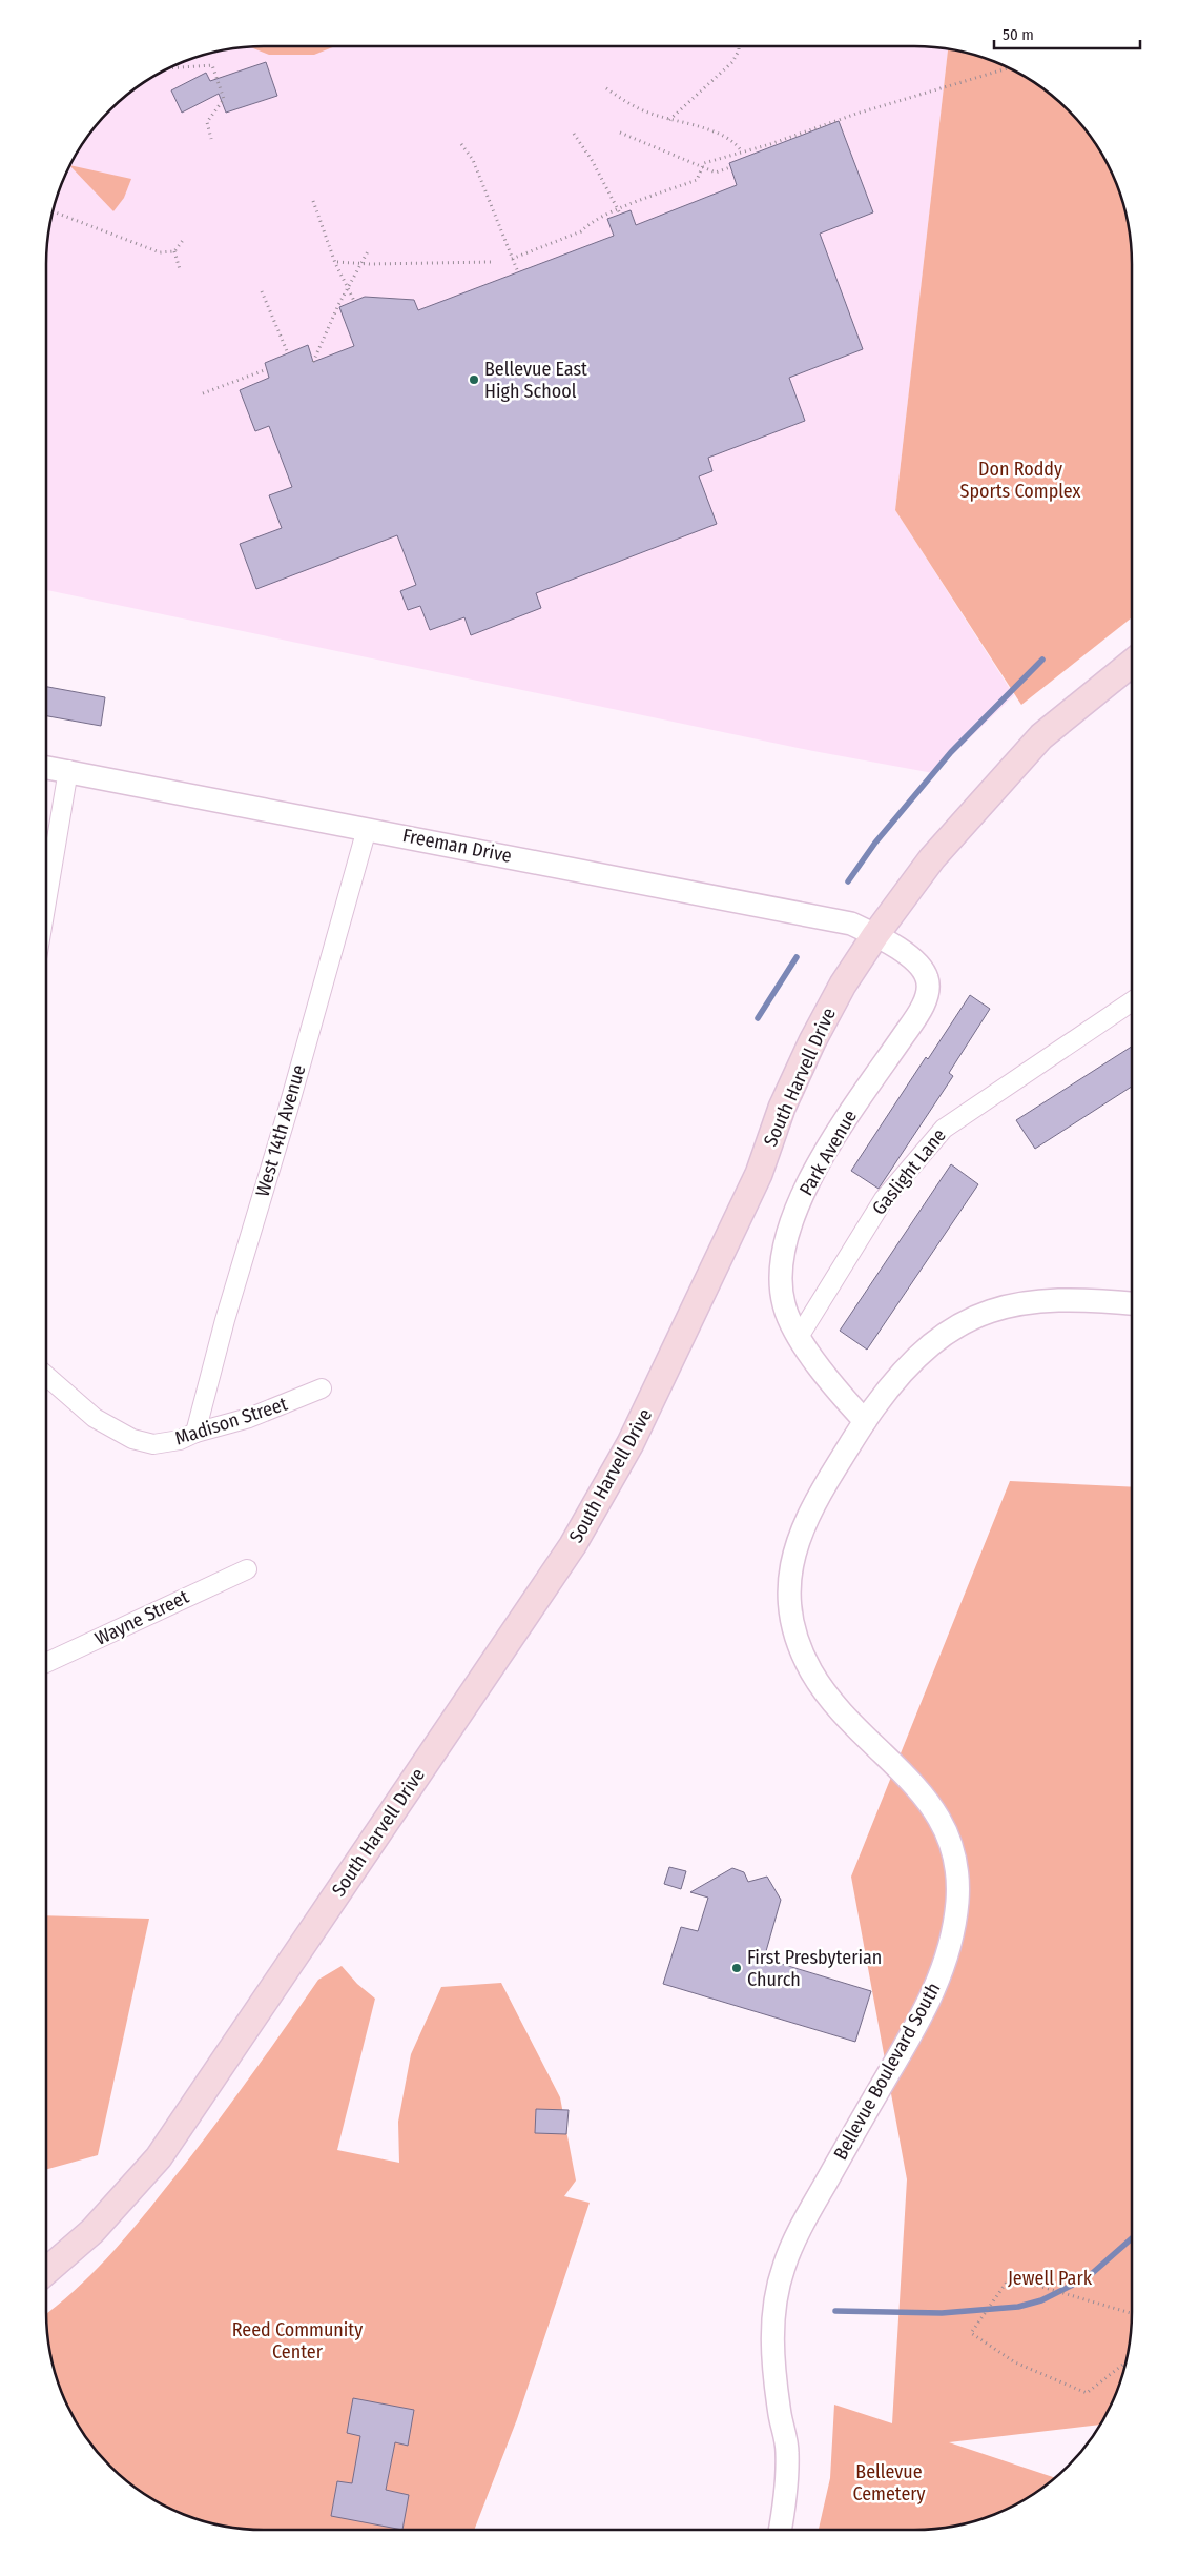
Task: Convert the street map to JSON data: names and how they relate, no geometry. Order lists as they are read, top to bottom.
{
  "streets": {
    "main road": ["South Harvell Drive"],
    "street": [
      "Freeman Drive",
      "West 14th Avenue",
      "Park Avenue",
      "Gaslight Lane",
      "Madison Street",
      "Wayne Street",
      "Bellevue Boulevard South"
    ]
  },
  "crossings": [
    ["Freeman Drive", "South Harvell Drive"],
    ["Freeman Drive", "West 14th Avenue"],
    ["Freeman Drive", "Park Avenue"],
    ["South Harvell Drive", "Park Avenue"],
    ["West 14th Avenue", "Madison Street"],
    ["Park Avenue", "Gaslight Lane"],
    ["Park Avenue", "Bellevue Boulevard South"]
  ],
  "parks": [
    "Don Roddy Sports Complex",
    "Jewell Park",
    "Reed Community Center",
    "Bellevue Cemetery"
  ],
  "places": ["Bellevue East High School", "First Presbyterian Church"],
  "scale_bar": "50 m"
}
